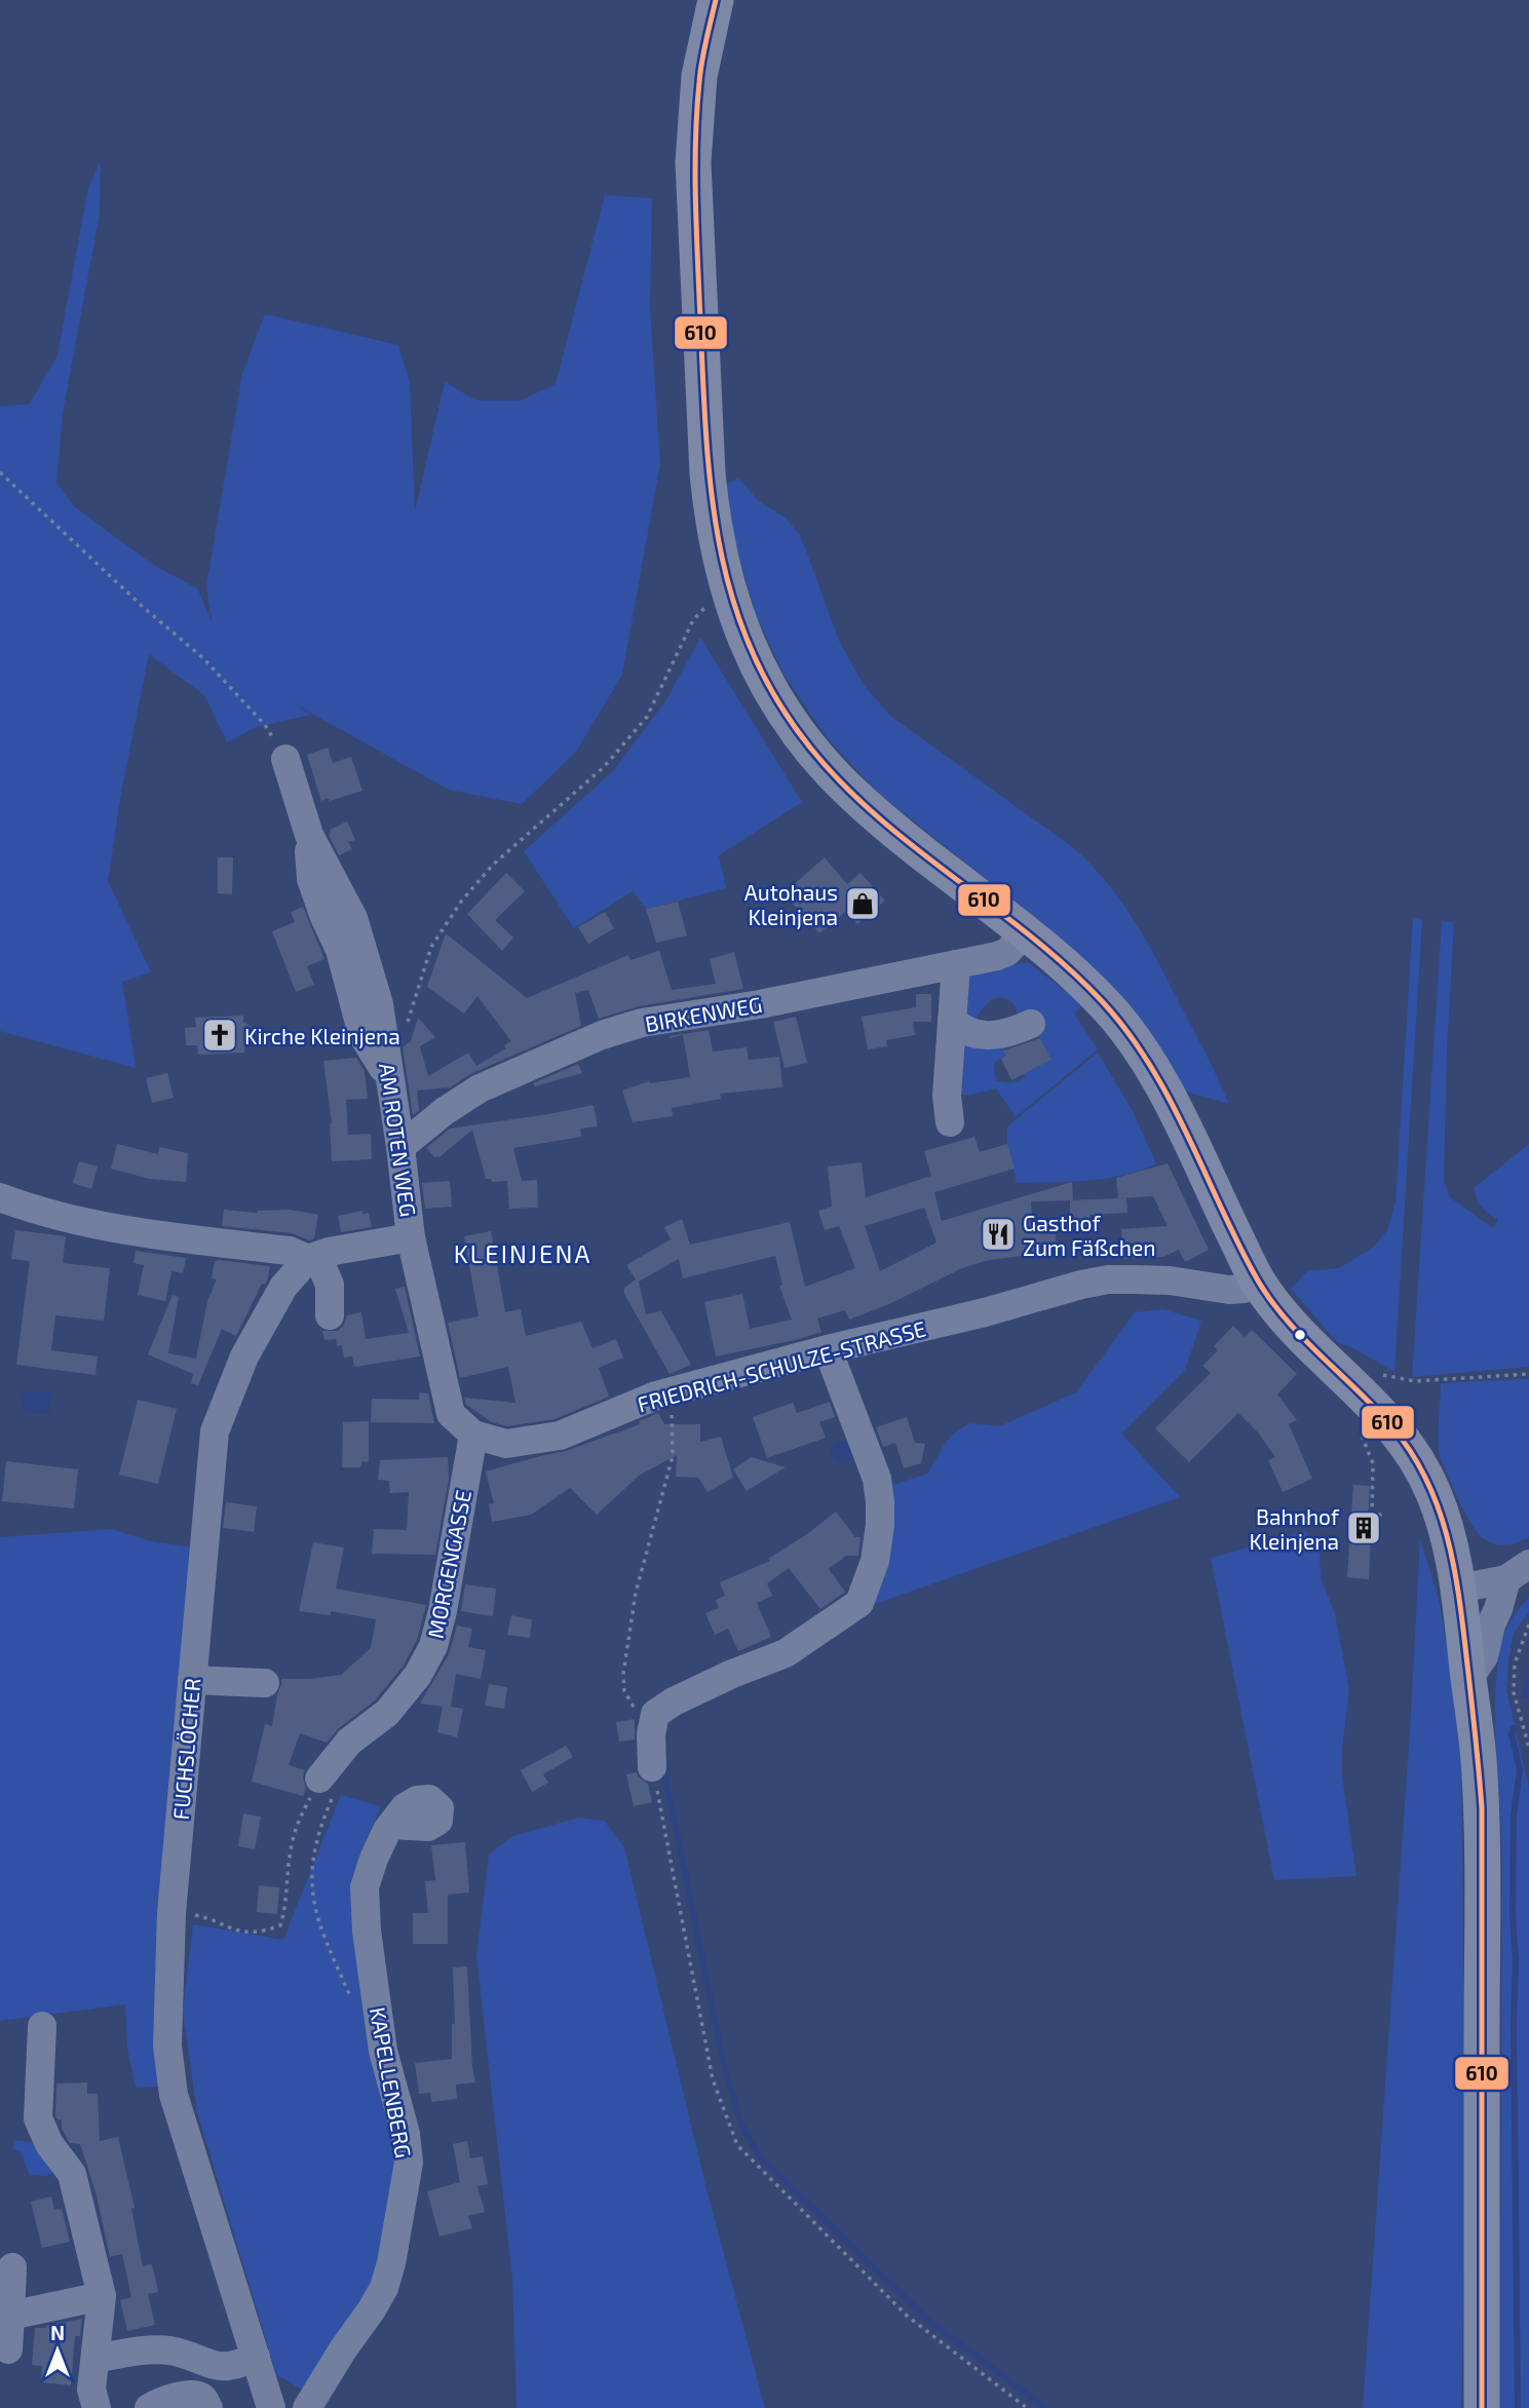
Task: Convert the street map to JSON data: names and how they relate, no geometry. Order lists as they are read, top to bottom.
{
  "streets": {
    "street": [
      "BIRKENWEG",
      "AM ROTEN WEG",
      "FRIEDRICH-SCHULZE-STRASSE",
      "MORGENGASSE",
      "FUCHSLÖCHER",
      "KAPELLENBERG"
    ]
  },
  "crossings": [
    ["BIRKENWEG", "AM ROTEN WEG"],
    ["FRIEDRICH-SCHULZE-STRASSE", "MORGENGASSE"]
  ],
  "districts": ["KLEINJENA"],
  "places": {
    "shop": ["Autohaus Kleinjena"],
    "church": ["Kirche Kleinjena"],
    "restaurant": ["Gasthof Zum Fäßchen"],
    "building": ["Bahnhof Kleinjena"]
  },
  "lines": ["transit line 610"],
  "north": "top"
}
